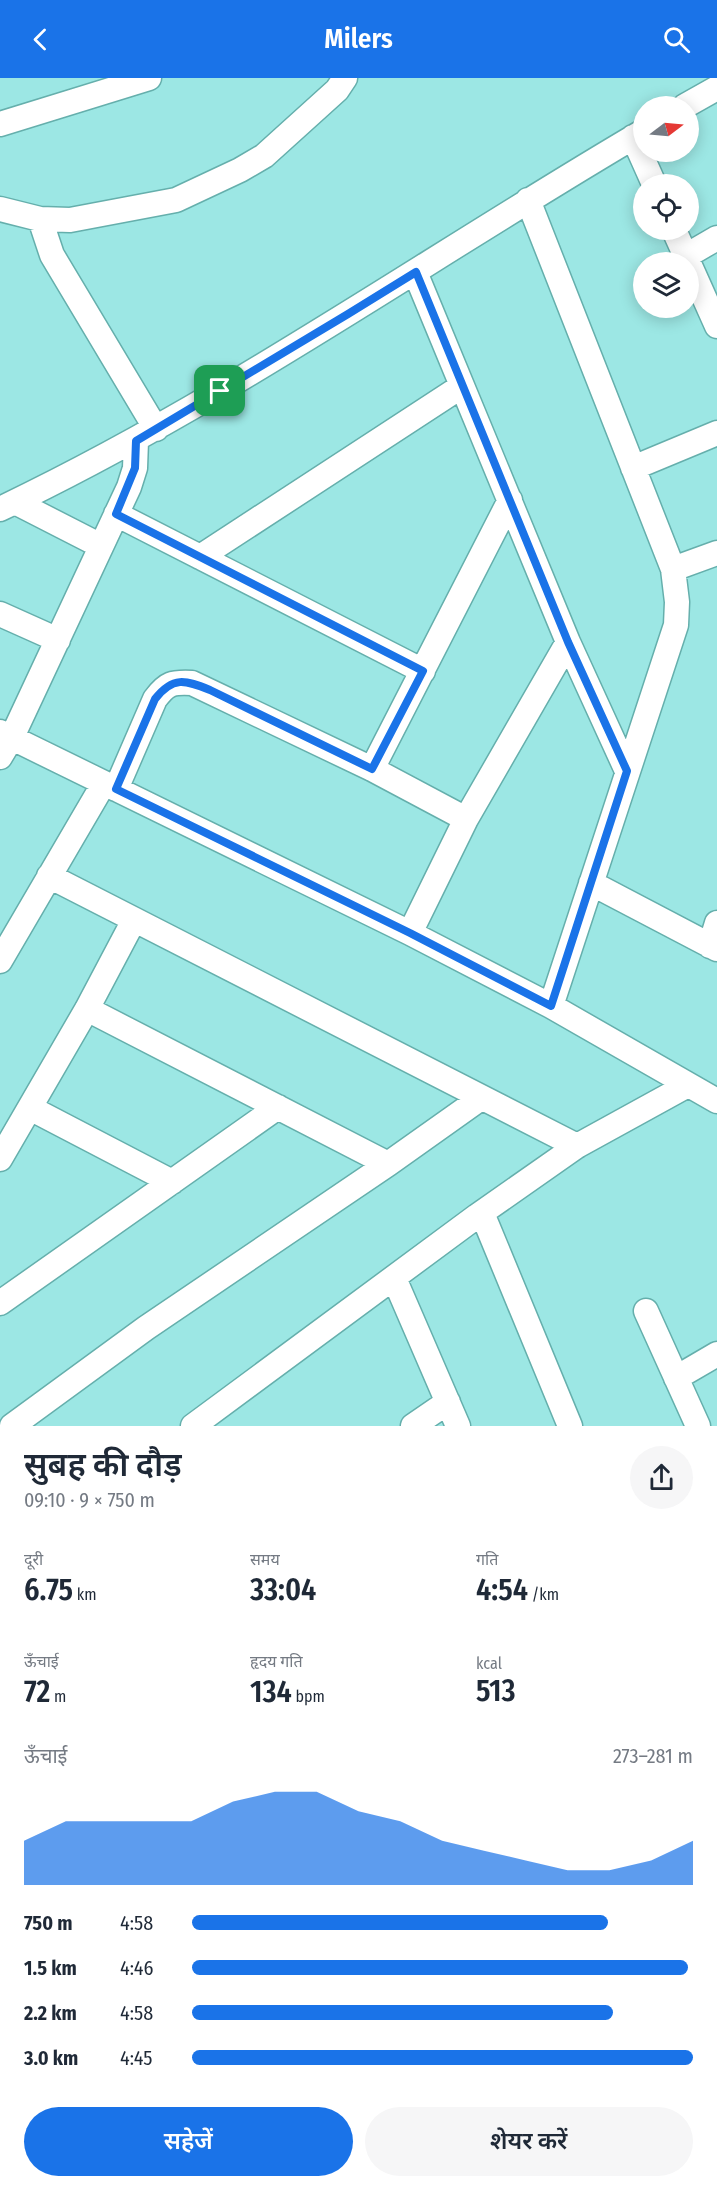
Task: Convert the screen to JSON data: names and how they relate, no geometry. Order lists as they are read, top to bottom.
{
  "north": "right",
  "page": {
    "header": "Milers",
    "heading": ["सुबह की दौड़", "09:10 · 9 × 750 m"],
    "stats": [
      ["दूरी", "6.75 km"],
      ["समय", "33:04"],
      ["गति", "4:54 /km"],
      ["ऊँचाई", "72 m"],
      ["हृदय गति", "134 bpm"],
      ["kcal", "513"]
    ],
    "chart": ["ऊँचाई", "273–281 m"],
    "list": [
      {
        "name": "750 m",
        "note": "4:58"
      },
      {
        "name": "1.5 km",
        "note": "4:46"
      },
      {
        "name": "2.2 km",
        "note": "4:58"
      },
      {
        "name": "3.0 km",
        "note": "4:45"
      }
    ],
    "buttons": ["सहेजें", "शेयर करें"]
  }
}
